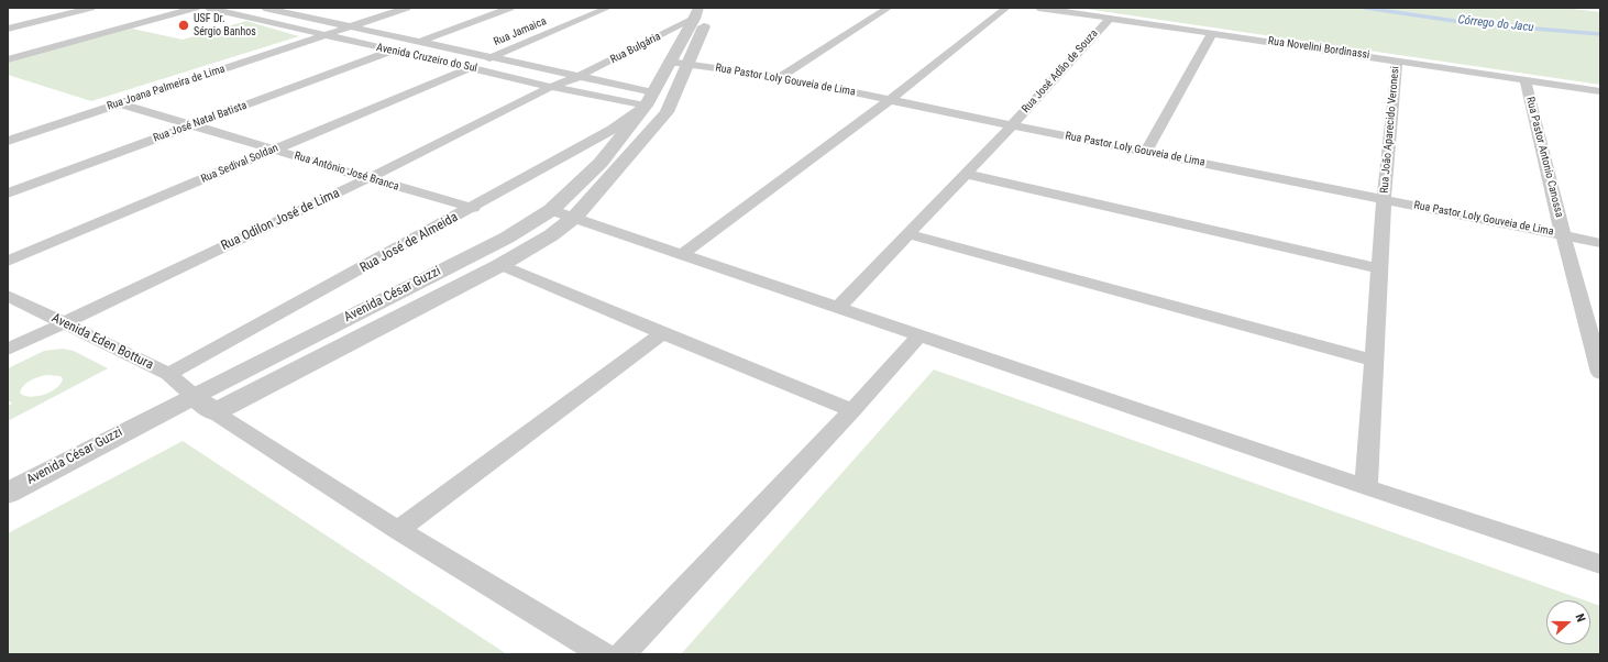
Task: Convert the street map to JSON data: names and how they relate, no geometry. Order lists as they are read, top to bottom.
{
  "streets": {
    "street": [
      "Rua Jamaica",
      "Rua Bulgária",
      "Rua Novelini Bordinassi",
      "Avenida Cruzeiro do Sul",
      "Rua José Adão de Souza",
      "Rua Pastor Loly Gouveia de Lima",
      "Rua Joana Palmeira de Lima",
      "Rua José Natal Batista",
      "Rua João Aparecido Veronesi",
      "Rua Pastor Antonio Canossa",
      "Rua Sedival Soldan",
      "Rua Antônio José Branca",
      "Rua Odilon José de Lima",
      "Rua José de Almeida",
      "Avenida César Guzzi",
      "Avenida Eden Bottura"
    ]
  },
  "crossings": [
    ["Rua Jamaica", "Avenida Cruzeiro do Sul"],
    ["Rua Bulgária", "Avenida Cruzeiro do Sul"],
    ["Rua Bulgária", "Rua Odilon José de Lima"],
    ["Rua Bulgária", "Avenida César Guzzi"],
    ["Rua Novelini Bordinassi", "Rua José Adão de Souza"],
    ["Rua Novelini Bordinassi", "Rua João Aparecido Veronesi"],
    ["Rua Novelini Bordinassi", "Rua Pastor Antonio Canossa"],
    ["Avenida Cruzeiro do Sul", "Rua Joana Palmeira de Lima"],
    ["Avenida Cruzeiro do Sul", "Rua José Natal Batista"],
    ["Avenida Cruzeiro do Sul", "Rua Sedival Soldan"],
    ["Avenida Cruzeiro do Sul", "Rua Odilon José de Lima"],
    ["Avenida Cruzeiro do Sul", "Rua José de Almeida"],
    ["Avenida Cruzeiro do Sul", "Avenida César Guzzi"],
    ["Rua José Adão de Souza", "Rua Pastor Loly Gouveia de Lima"],
    ["Rua Pastor Loly Gouveia de Lima", "Rua João Aparecido Veronesi"],
    ["Rua Pastor Loly Gouveia de Lima", "Rua Pastor Antonio Canossa"],
    ["Rua Pastor Loly Gouveia de Lima", "Avenida César Guzzi"],
    ["Rua Joana Palmeira de Lima", "Rua Antônio José Branca"],
    ["Rua José Natal Batista", "Rua Antônio José Branca"],
    ["Rua Sedival Soldan", "Rua Antônio José Branca"],
    ["Rua Antônio José Branca", "Rua Odilon José de Lima"],
    ["Rua Antônio José Branca", "Rua José de Almeida"],
    ["Rua Odilon José de Lima", "Avenida Eden Bottura"],
    ["Rua José de Almeida", "Avenida César Guzzi"],
    ["Rua José de Almeida", "Avenida Eden Bottura"],
    ["Avenida César Guzzi", "Avenida Eden Bottura"]
  ],
  "water": ["Córrego do Jacu"],
  "places": ["USF Dr. Sérgio Banhos"],
  "north": "right"
}
